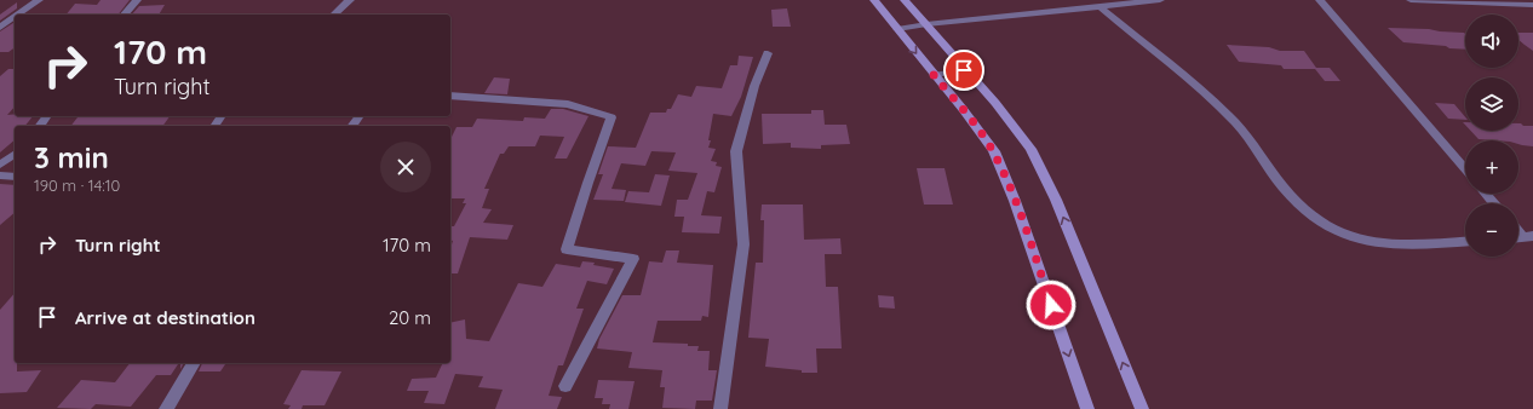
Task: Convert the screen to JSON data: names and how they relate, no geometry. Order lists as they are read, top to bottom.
{
  "page": {
    "map_buttons": ["+", "−"],
    "turn": ["170 m", "Turn right"],
    "heading": ["3 min", "190 m · 14:10"],
    "list": [
      {
        "name": "Turn right",
        "value": "170 m"
      },
      {
        "name": "Arrive at destination",
        "value": "20 m"
      }
    ]
  }
}
